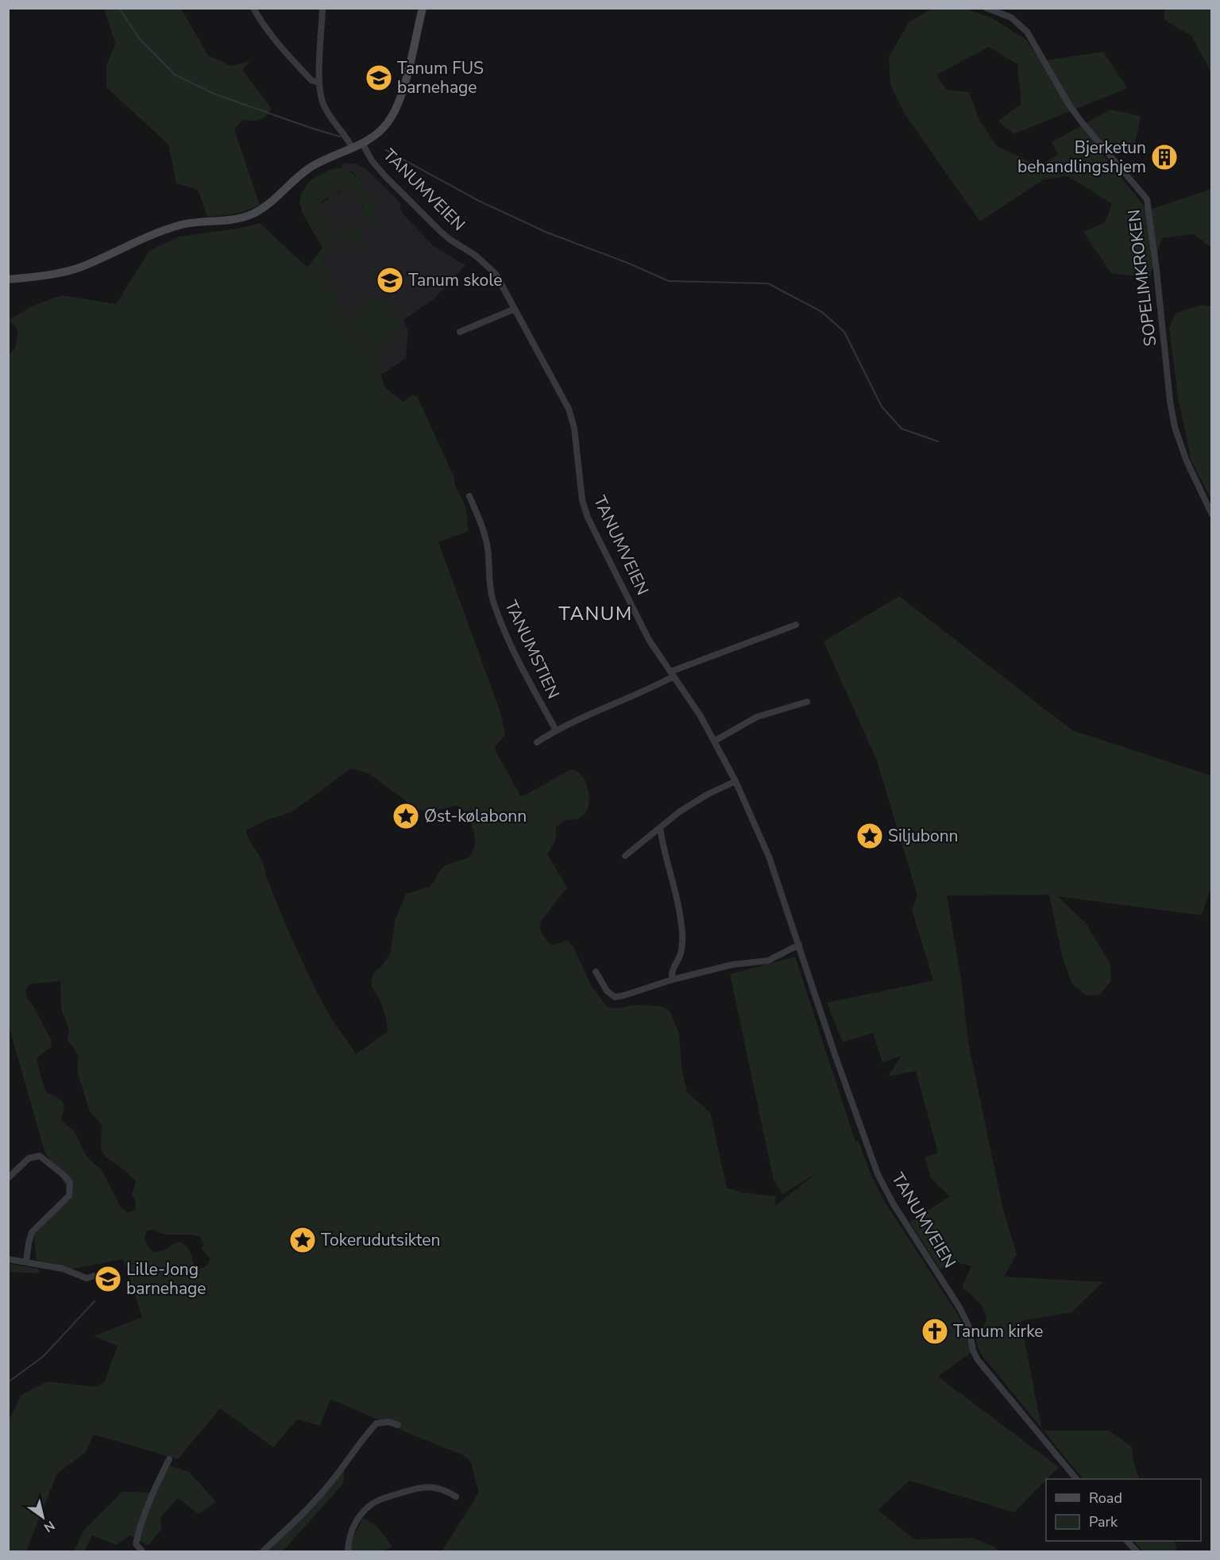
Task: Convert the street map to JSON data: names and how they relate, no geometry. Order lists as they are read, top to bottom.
{
  "streets": {
    "main road": ["TANUMVEIEN"],
    "street": ["SOPELIMKROKEN", "TANUMSTIEN"]
  },
  "districts": ["TANUM"],
  "places": {
    "school or university": ["Tanum FUS barnehage", "Tanum skole", "Lille-Jong barnehage"],
    "building": ["Bjerketun behandlingshjem"],
    "place": ["Øst-kølabonn", "Siljubonn", "Tokerudutsikten"],
    "church": ["Tanum kirke"]
  },
  "legend": ["Road", "Park"],
  "north": "bottom right"
}
